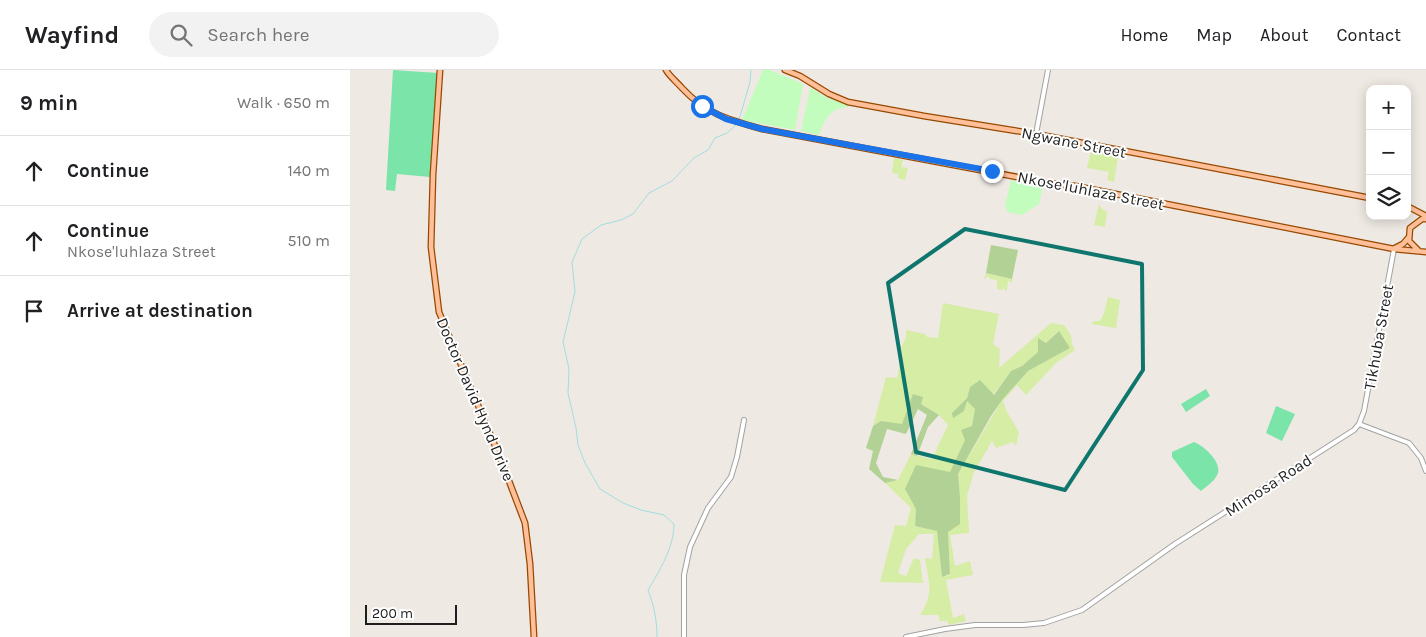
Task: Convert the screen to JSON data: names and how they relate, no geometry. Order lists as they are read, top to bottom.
{
  "streets": {
    "main road": ["Ngwane Street", "Nkose'luhlaza Street", "Doctor David Hynd Drive"],
    "street": ["Tikhuba Street", "Mimosa Road"]
  },
  "crossings": [
    ["Nkose'luhlaza Street", "Tikhuba Street"],
    ["Tikhuba Street", "Mimosa Road"]
  ],
  "scale_bar": "200 m",
  "page": {
    "header": "Wayfind",
    "search": "Search here",
    "nav": [
      "Home",
      "Map",
      "About",
      "Contact"
    ],
    "heading": ["9 min", "Walk · 650 m"],
    "map_buttons": ["+", "−"],
    "list": [
      ["Continue", "140 m"],
      ["Continue", "Nkose'luhlaza Street", "510 m"],
      "Arrive at destination"
    ],
    "scale": "200 m"
  }
}
